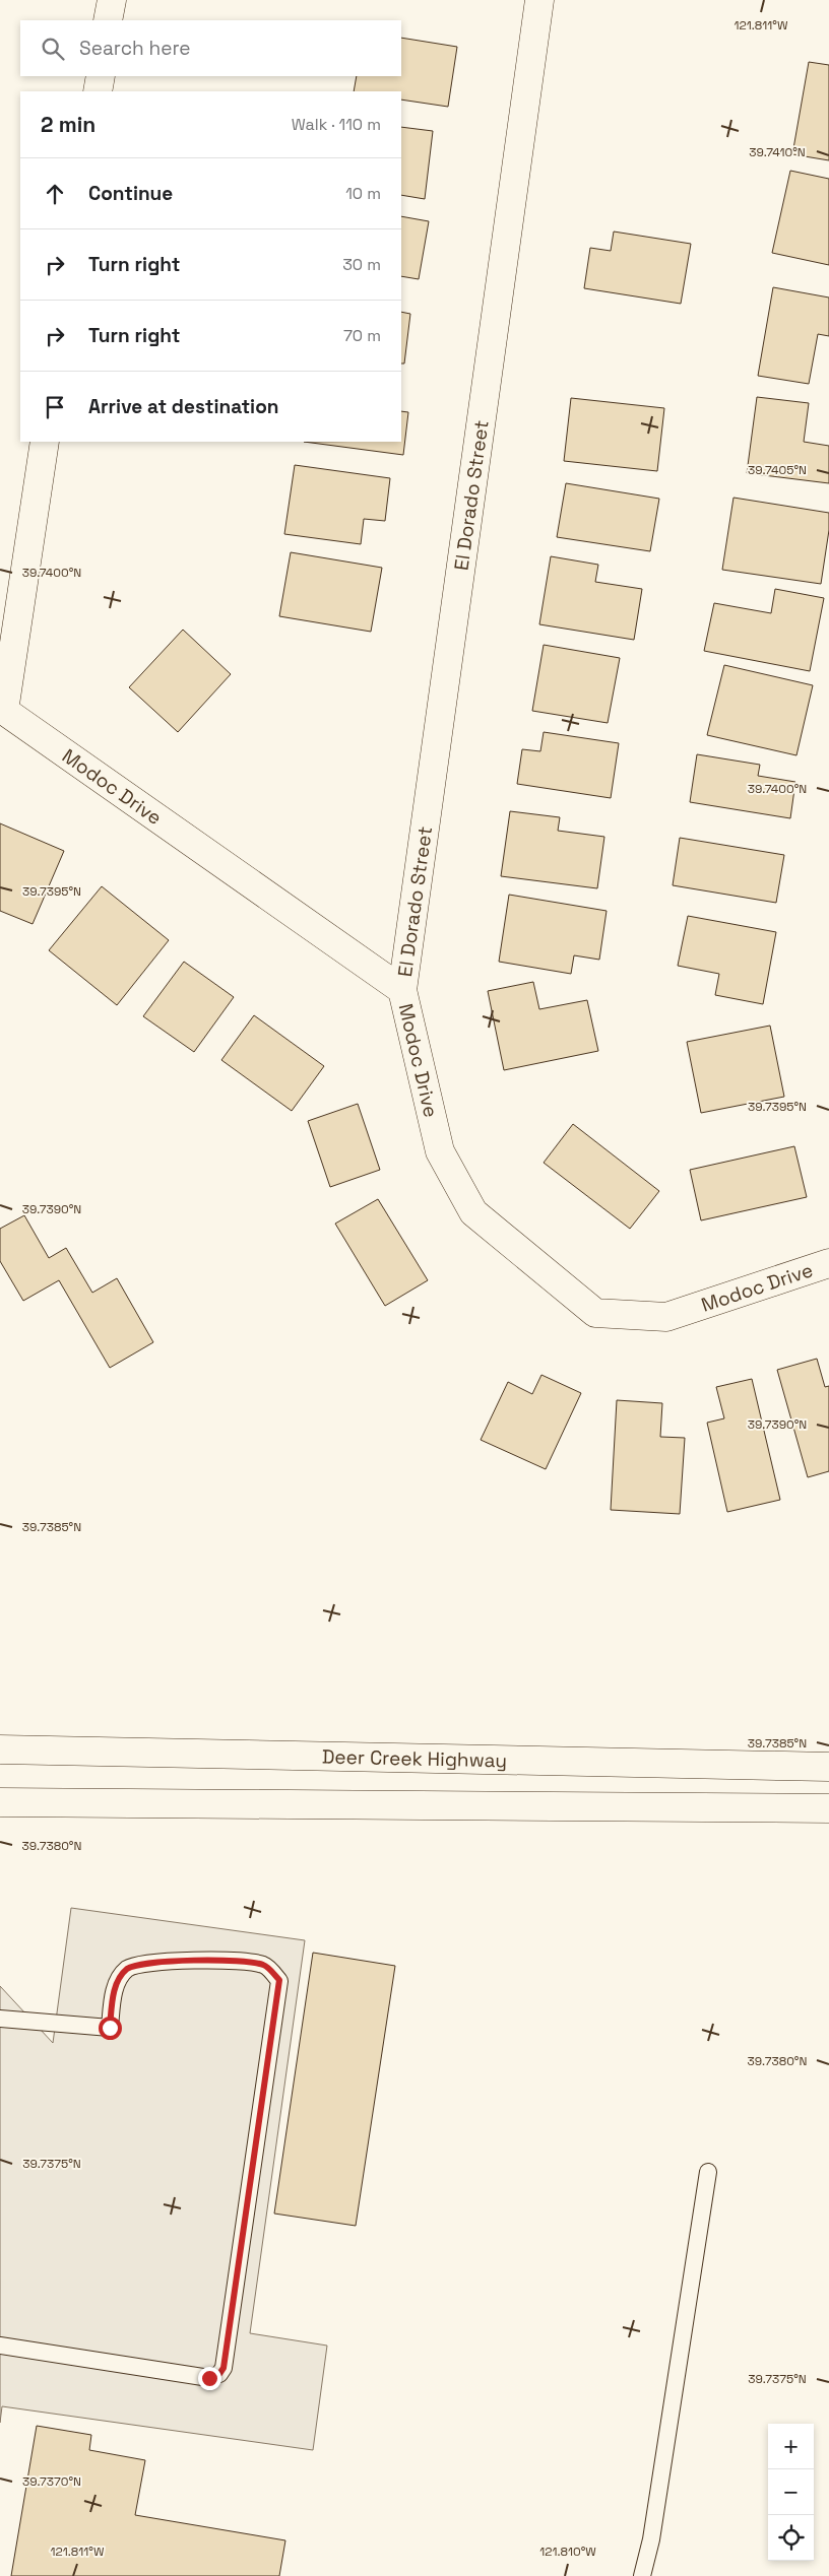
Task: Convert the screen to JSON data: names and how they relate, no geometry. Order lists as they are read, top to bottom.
{
  "streets": {
    "street": ["El Dorado Street", "Modoc Drive", "Deer Creek Highway"]
  },
  "crossings": [
    ["El Dorado Street", "Modoc Drive"]
  ],
  "page": {
    "search": "Search here",
    "heading": ["2 min", "Walk · 110 m"],
    "list": [
      ["Continue", "10 m"],
      ["Turn right", "30 m"],
      ["Turn right", "70 m"],
      "Arrive at destination"
    ],
    "map_buttons": ["+", "−"]
  },
  "coordinates": [
    "121.811°W",
    "39.7410°N",
    "39.7405°N",
    "39.7400°N",
    "39.7395°N",
    "39.7390°N",
    "39.7385°N",
    "39.7380°N",
    "39.7375°N",
    "39.7370°N",
    "121.810°W"
  ]
}
